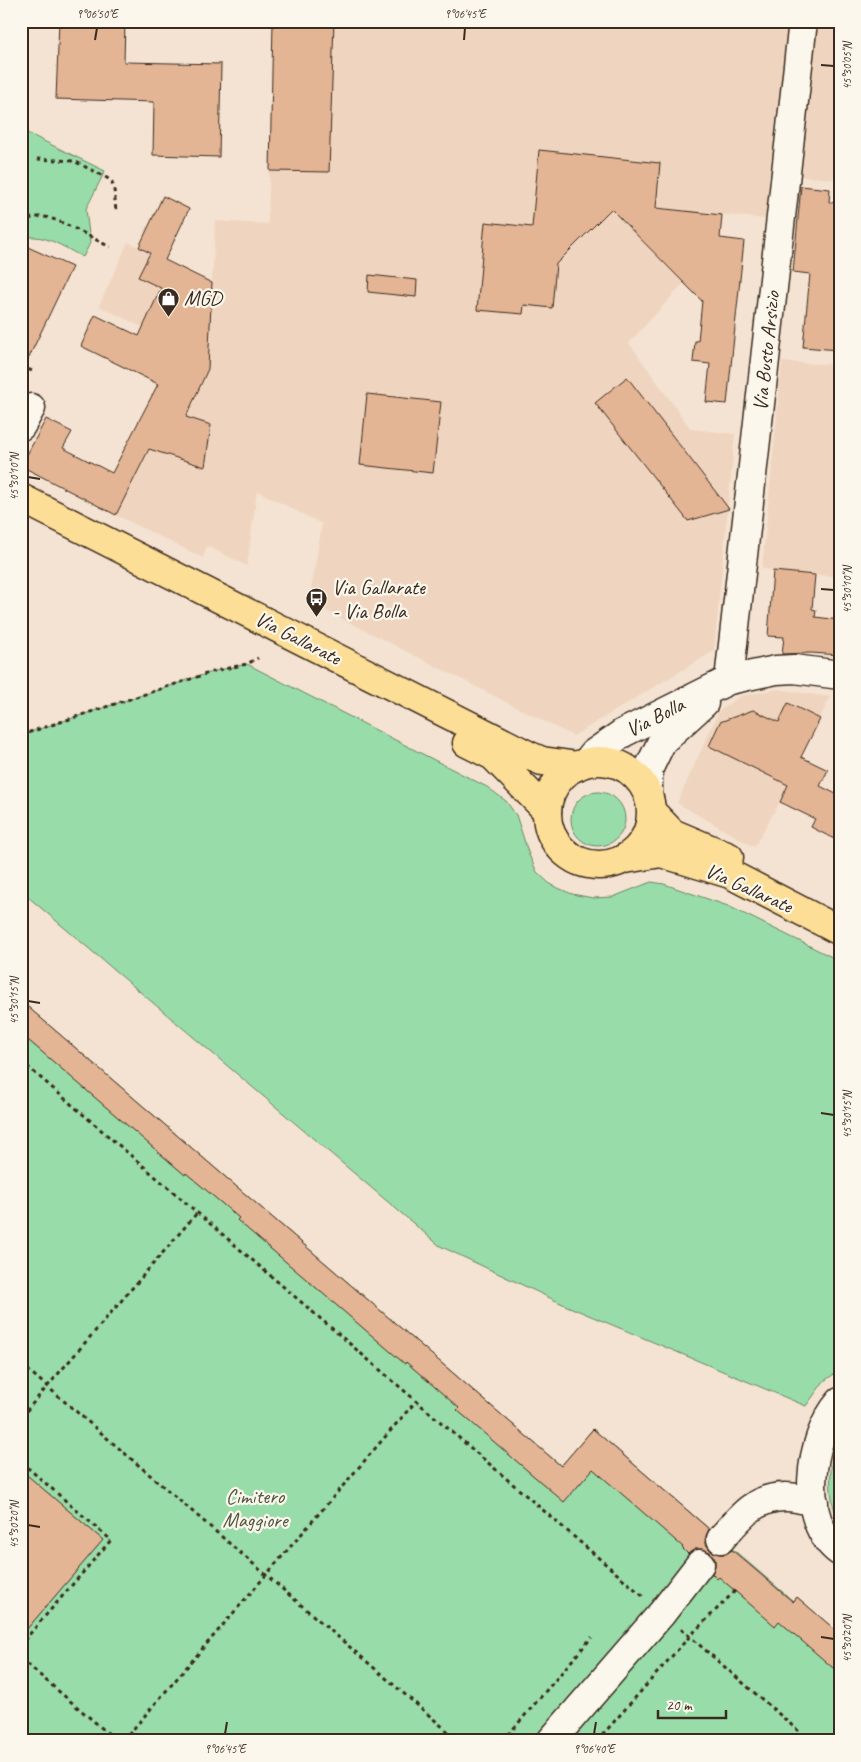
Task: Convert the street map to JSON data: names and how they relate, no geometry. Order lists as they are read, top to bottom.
{
  "streets": {
    "main road": ["Via Gallarate"],
    "street": ["Via Busto Arsizio", "Via Bolla"]
  },
  "crossings": [
    ["Via Busto Arsizio", "Via Bolla"],
    ["Via Gallarate", "Via Bolla"]
  ],
  "parks": ["Cimitero Maggiore"],
  "places": {
    "shop": ["MGD"],
    "bus stop": ["Via Gallarate - Via Bolla"]
  },
  "scale_bar": "20 m",
  "coordinates": [
    "9°06'50\"E",
    "9°06'45\"E",
    "45°30'05\"N",
    "45°30'10\"N",
    "45°30'15\"N",
    "45°30'20\"N",
    "9°06'40\"E"
  ]
}
